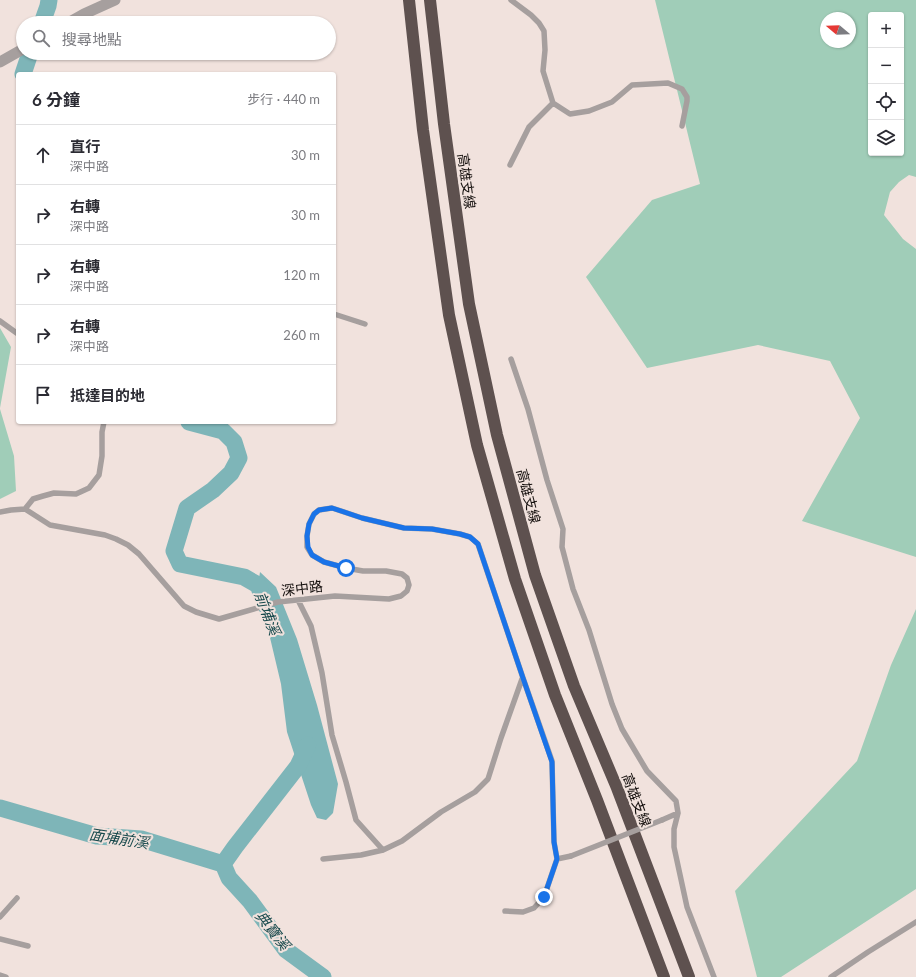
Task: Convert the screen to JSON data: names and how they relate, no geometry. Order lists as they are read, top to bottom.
{
  "streets": {
    "highway": ["高雄支線"],
    "lane": ["深中路"]
  },
  "water": ["前埔溪", "面埔前溪", "典寶溪"],
  "north": "left",
  "page": {
    "map_buttons": ["+", "−"],
    "search": "搜尋地點",
    "heading": ["6 分鐘", "步行 · 440 m"],
    "list": [
      ["直行", "深中路", "30 m"],
      ["右轉", "深中路", "30 m"],
      ["右轉", "深中路", "120 m"],
      ["右轉", "深中路", "260 m"],
      "抵達目的地"
    ]
  }
}
